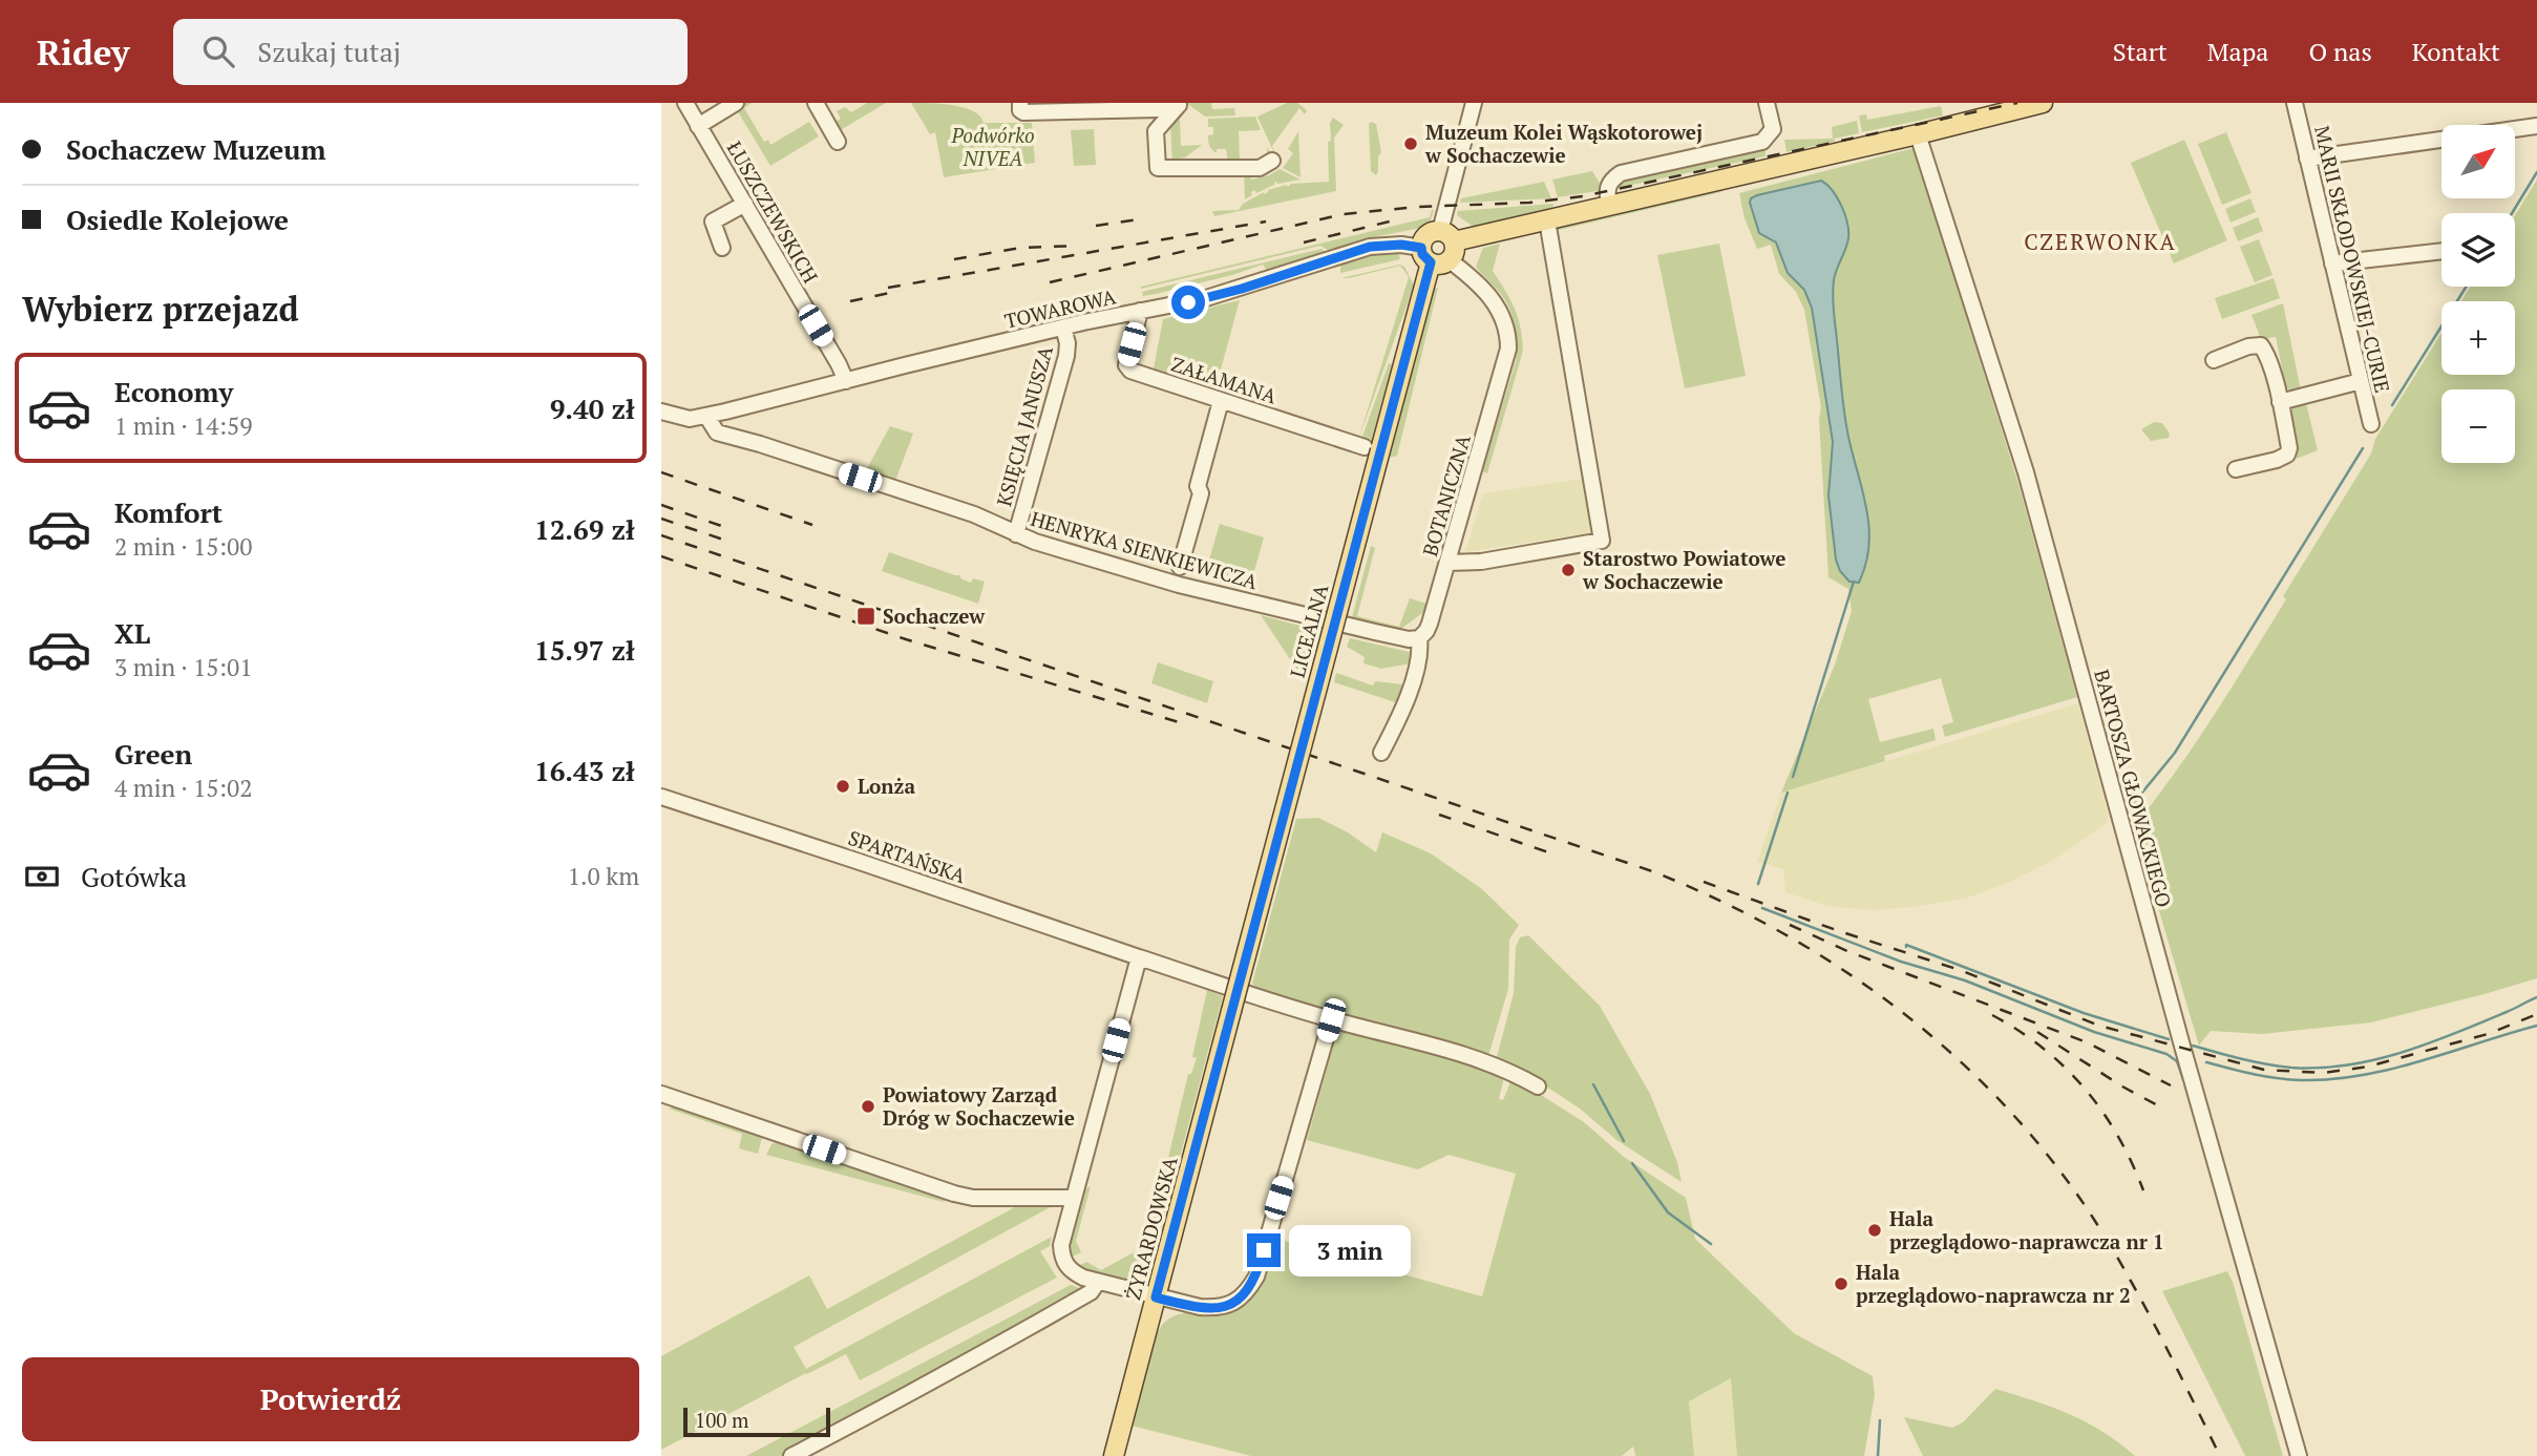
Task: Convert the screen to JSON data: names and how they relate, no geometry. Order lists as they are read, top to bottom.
{
  "streets": {
    "main road": ["LICEALNA", "ŻYRARDOWSKA"],
    "street": [
      "ŁUSZCZEWSKICH",
      "MARII SKŁODOWSKIEJ-CURIE",
      "TOWAROWA",
      "ZAŁAMANA",
      "KSIĘCIA JANUSZA",
      "BOTANICZNA",
      "HENRYKA SIENKIEWICZA",
      "BARTOSZA GŁOWACKIEGO",
      "SPARTAŃSKA"
    ]
  },
  "crossings": [
    ["ŁUSZCZEWSKICH", "TOWAROWA"],
    ["TOWAROWA", "ZAŁAMANA"],
    ["TOWAROWA", "KSIĘCIA JANUSZA"],
    ["TOWAROWA", "BOTANICZNA"],
    ["TOWAROWA", "HENRYKA SIENKIEWICZA"],
    ["TOWAROWA", "LICEALNA"],
    ["ZAŁAMANA", "LICEALNA"],
    ["KSIĘCIA JANUSZA", "HENRYKA SIENKIEWICZA"],
    ["BOTANICZNA", "HENRYKA SIENKIEWICZA"],
    ["BOTANICZNA", "LICEALNA"],
    ["HENRYKA SIENKIEWICZA", "LICEALNA"],
    ["LICEALNA", "ŻYRARDOWSKA"]
  ],
  "districts": ["CZERWONKA"],
  "parks": ["Podwórko NIVEA"],
  "places": {
    "other": [
      "Muzeum Kolei Wąskotorowej w Sochaczewie",
      "Starostwo Powiatowe w Sochaczewie",
      "Lonża",
      "Powiatowy Zarząd Dróg w Sochaczewie",
      "Hala przeglądowo-naprawcza nr 1",
      "Hala przeglądowo-naprawcza nr 2"
    ],
    "transit": ["Sochaczew"]
  },
  "scale_bar": "100 m",
  "north": "top right",
  "page": {
    "header": "Ridey",
    "search": "Szukaj tutaj",
    "nav": [
      "Start",
      "Mapa",
      "O nas",
      "Kontakt"
    ],
    "banner": ["Sochaczew Muzeum", "Osiedle Kolejowe"],
    "map_buttons": ["+", "−"],
    "heading": "Wybierz przejazd",
    "list": [
      {
        "name": "Economy",
        "note": "1 min · 14:59",
        "value": "9.40 zł"
      },
      {
        "name": "Komfort",
        "note": "2 min · 15:00",
        "value": "12.69 zł"
      },
      {
        "name": "XL",
        "note": "3 min · 15:01",
        "value": "15.97 zł"
      },
      {
        "name": "Green",
        "note": "4 min · 15:02",
        "value": "16.43 zł"
      }
    ],
    "pay": ["Gotówka", "1.0 km"],
    "bubble": "3 min",
    "buttons": "Potwierdź",
    "scale": "100 m"
  }
}
